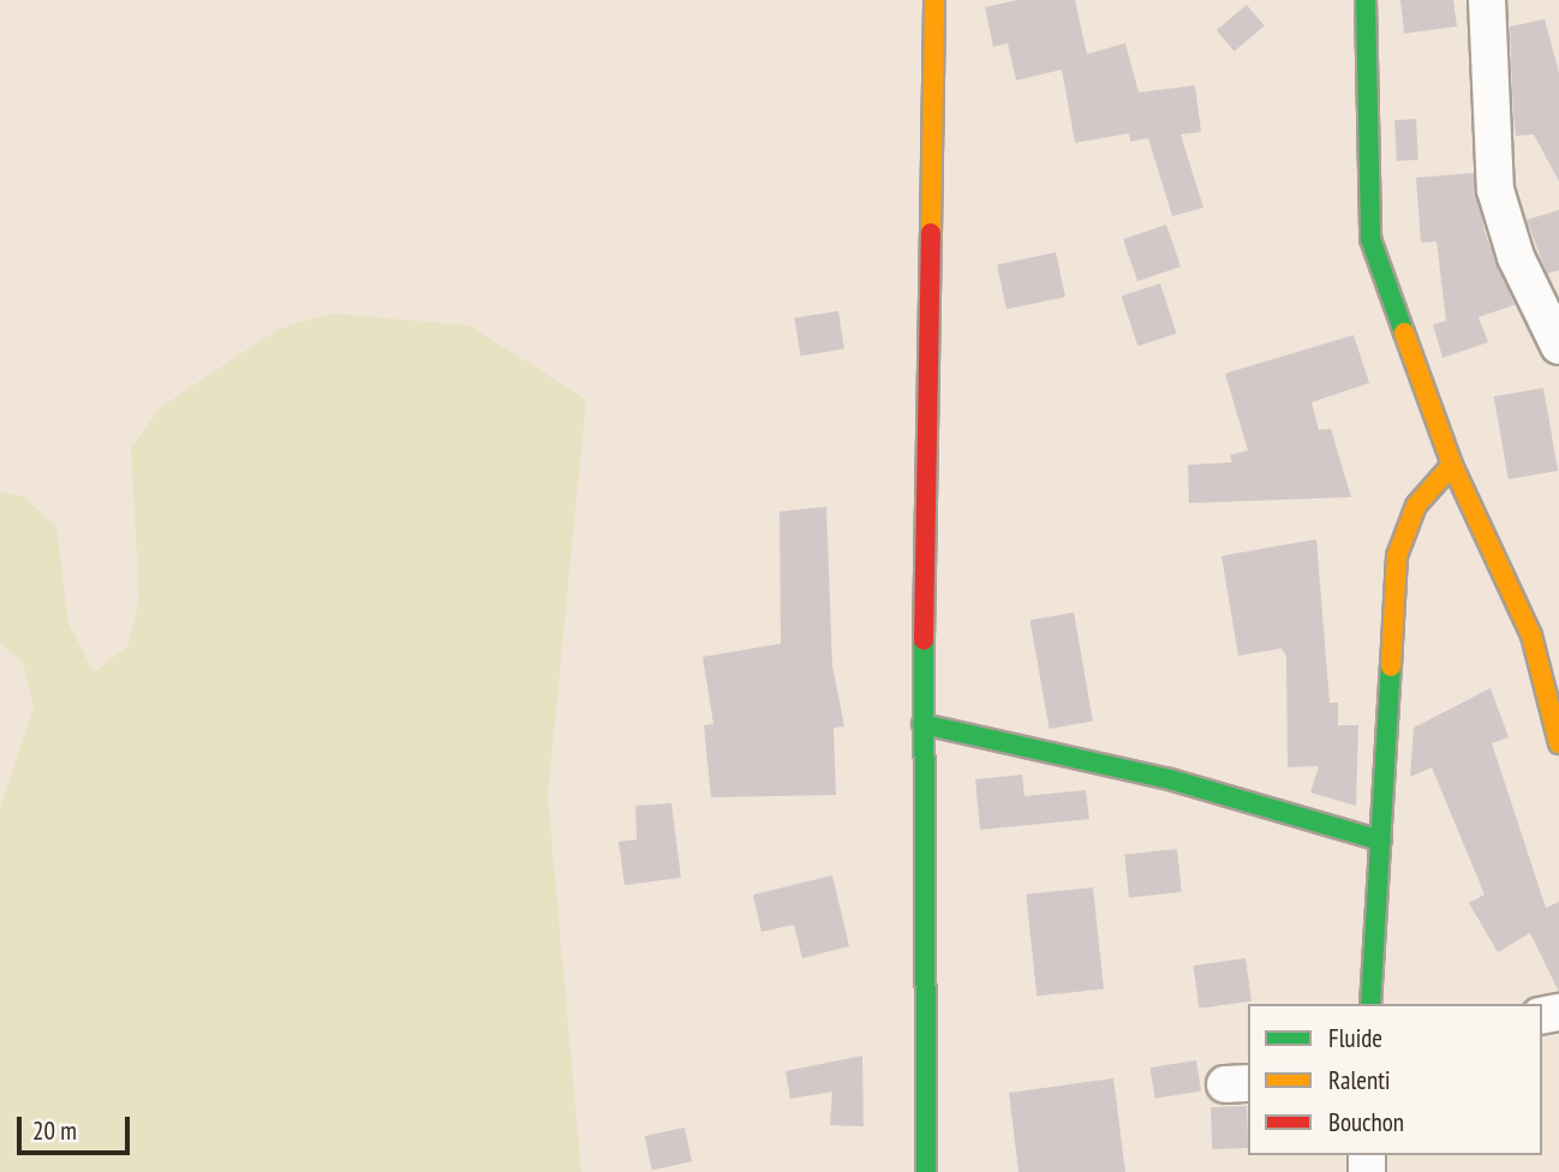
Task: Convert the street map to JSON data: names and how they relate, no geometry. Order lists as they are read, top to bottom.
{
  "legend": ["Fluide", "Ralenti", "Bouchon"],
  "scale_bar": "20 m"
}
